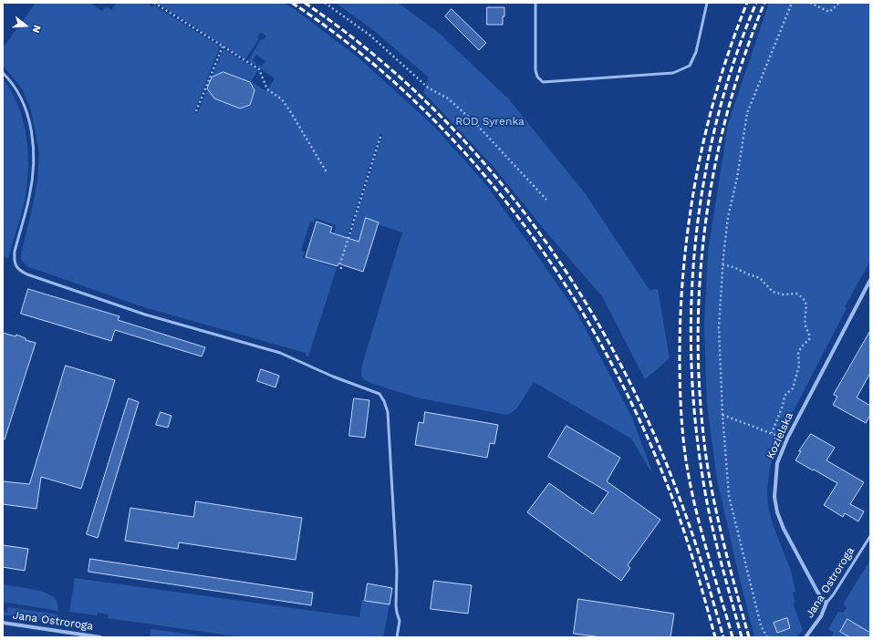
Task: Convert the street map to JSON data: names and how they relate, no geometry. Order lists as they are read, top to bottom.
{
  "streets": {
    "street": ["Kozielska", "Jana Ostroroga"]
  },
  "crossings": [
    ["Kozielska", "Jana Ostroroga"]
  ],
  "parks": ["ROD Syrenka"],
  "north": "right"
}
